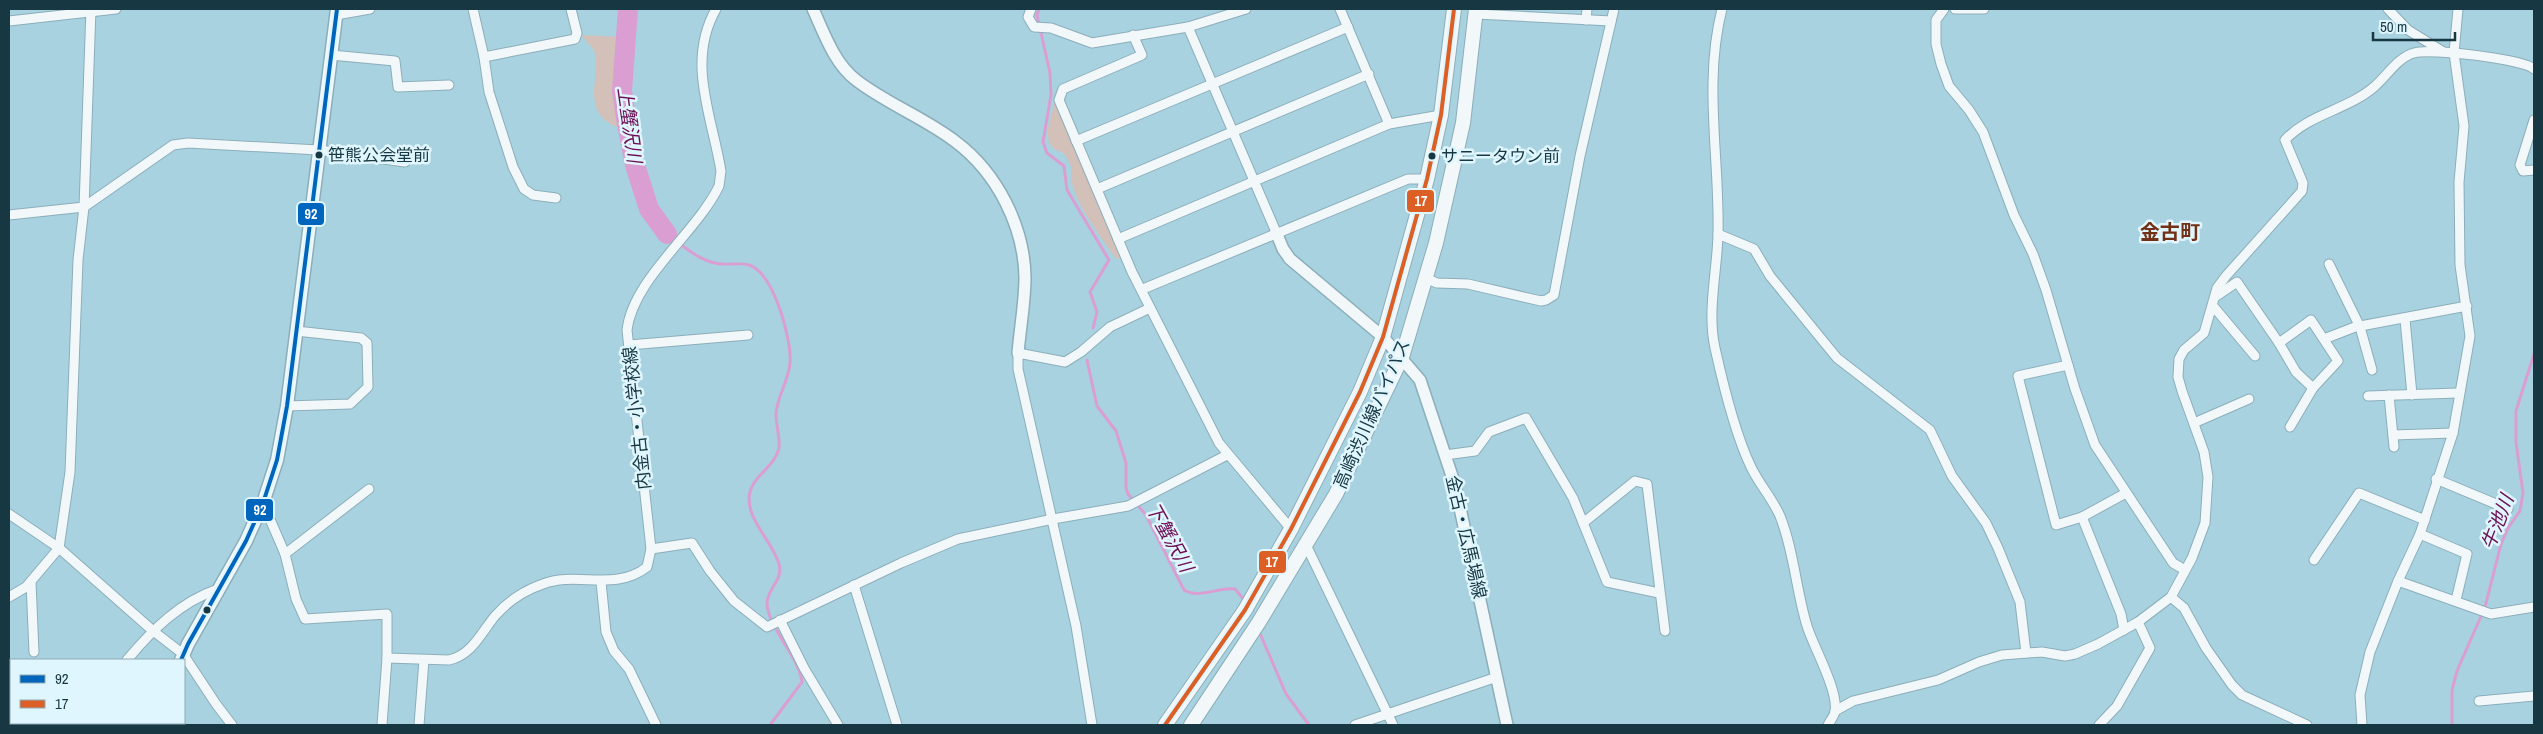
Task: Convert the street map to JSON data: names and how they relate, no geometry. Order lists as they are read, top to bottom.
{
  "streets": {
    "main road": ["高崎渋川線バイパス"],
    "street": ["内金古・小学校線", "金古・広馬場線"]
  },
  "crossings": [
    ["高崎渋川線バイパス", "金古・広馬場線"]
  ],
  "districts": ["金古町"],
  "water": ["上蟹沢川", "牛池川", "下蟹沢川"],
  "places": ["笹熊公会堂前", "サニータウン前"],
  "lines": ["transit line 92", "transit line 17"],
  "legend": ["92", "17"],
  "scale_bar": "50 m"
}
